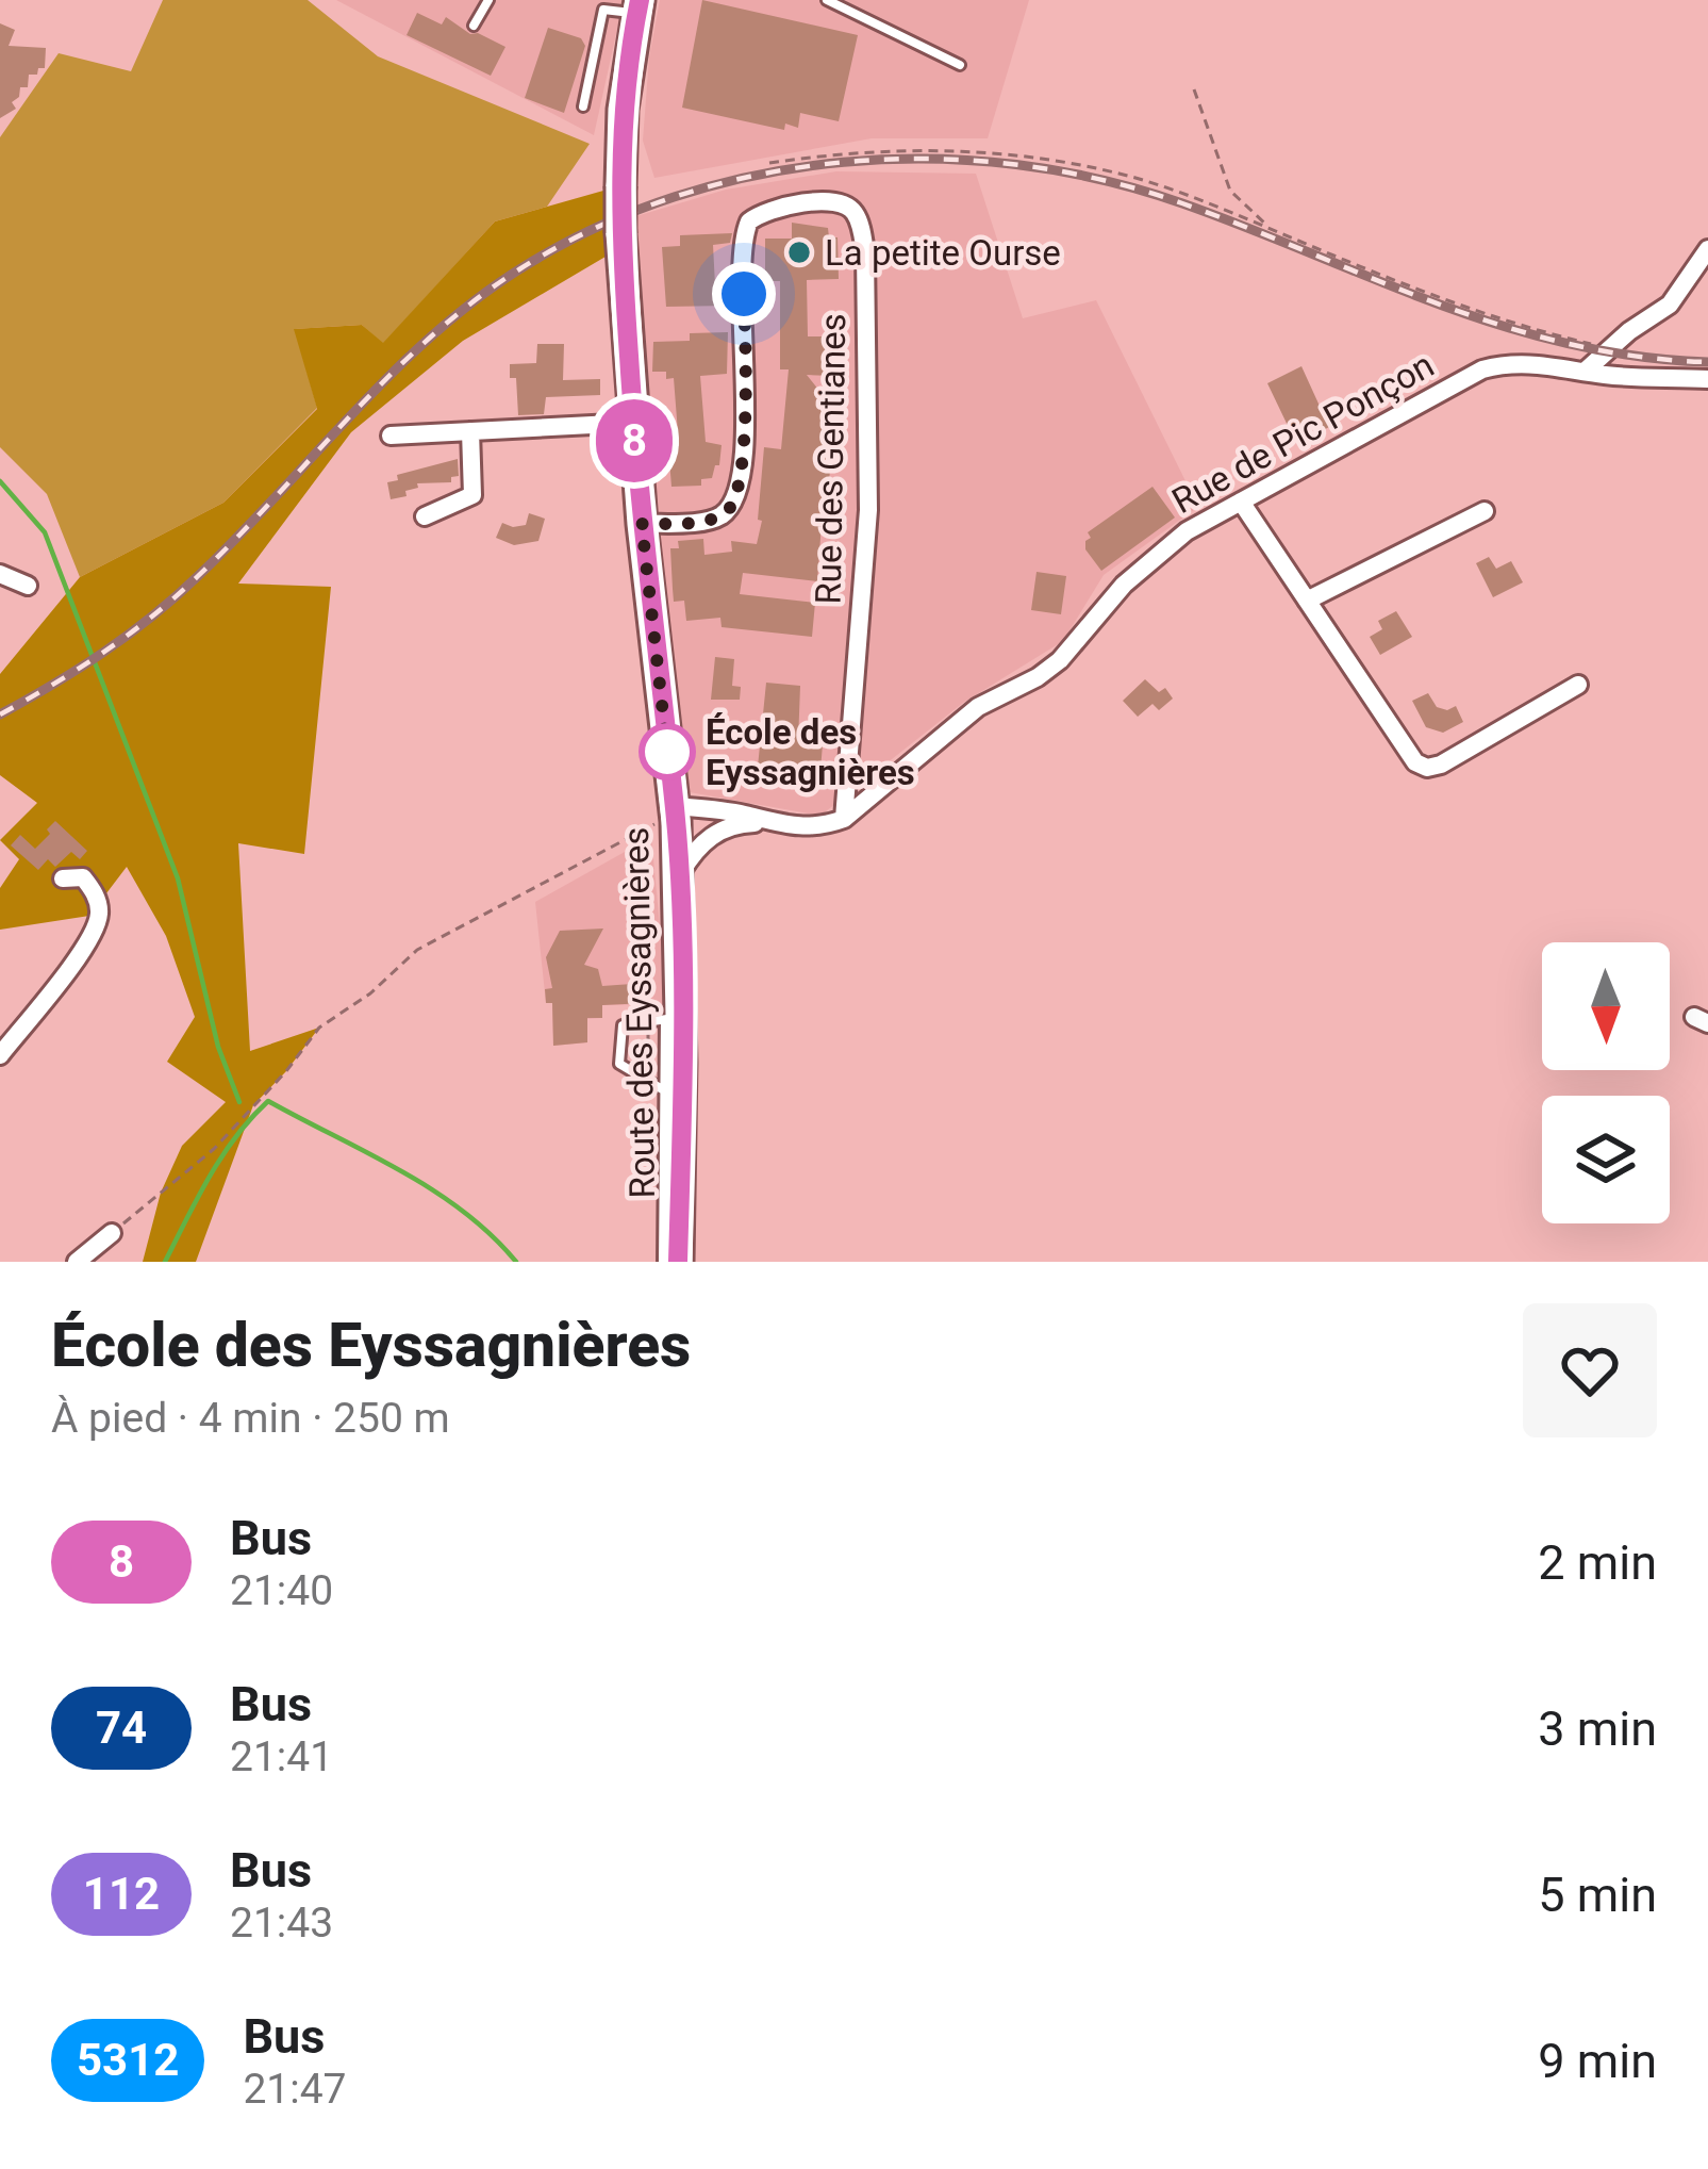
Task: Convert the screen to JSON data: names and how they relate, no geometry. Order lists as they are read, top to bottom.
{
  "streets": {
    "main road": ["Route des Eyssagnières"],
    "street": ["Rue de Pic Ponçon", "Rue des Gentianes"]
  },
  "crossings": [
    ["Rue de Pic Ponçon", "Rue des Gentianes"],
    ["Rue des Gentianes", "Route des Eyssagnières"]
  ],
  "places": ["La petite Ourse", "École des Eyssagnières"],
  "lines": ["bus line 8"],
  "north": "bottom",
  "page": {
    "on_map": "8",
    "heading": ["École des Eyssagnières", "À pied · 4 min · 250 m"],
    "list": [
      {
        "mark": "8",
        "name": "Bus",
        "note": "21:40",
        "value": "2 min"
      },
      {
        "mark": "74",
        "name": "Bus",
        "note": "21:41",
        "value": "3 min"
      },
      {
        "mark": "112",
        "name": "Bus",
        "note": "21:43",
        "value": "5 min"
      },
      {
        "mark": "5312",
        "name": "Bus",
        "note": "21:47",
        "value": "9 min"
      }
    ]
  }
}
